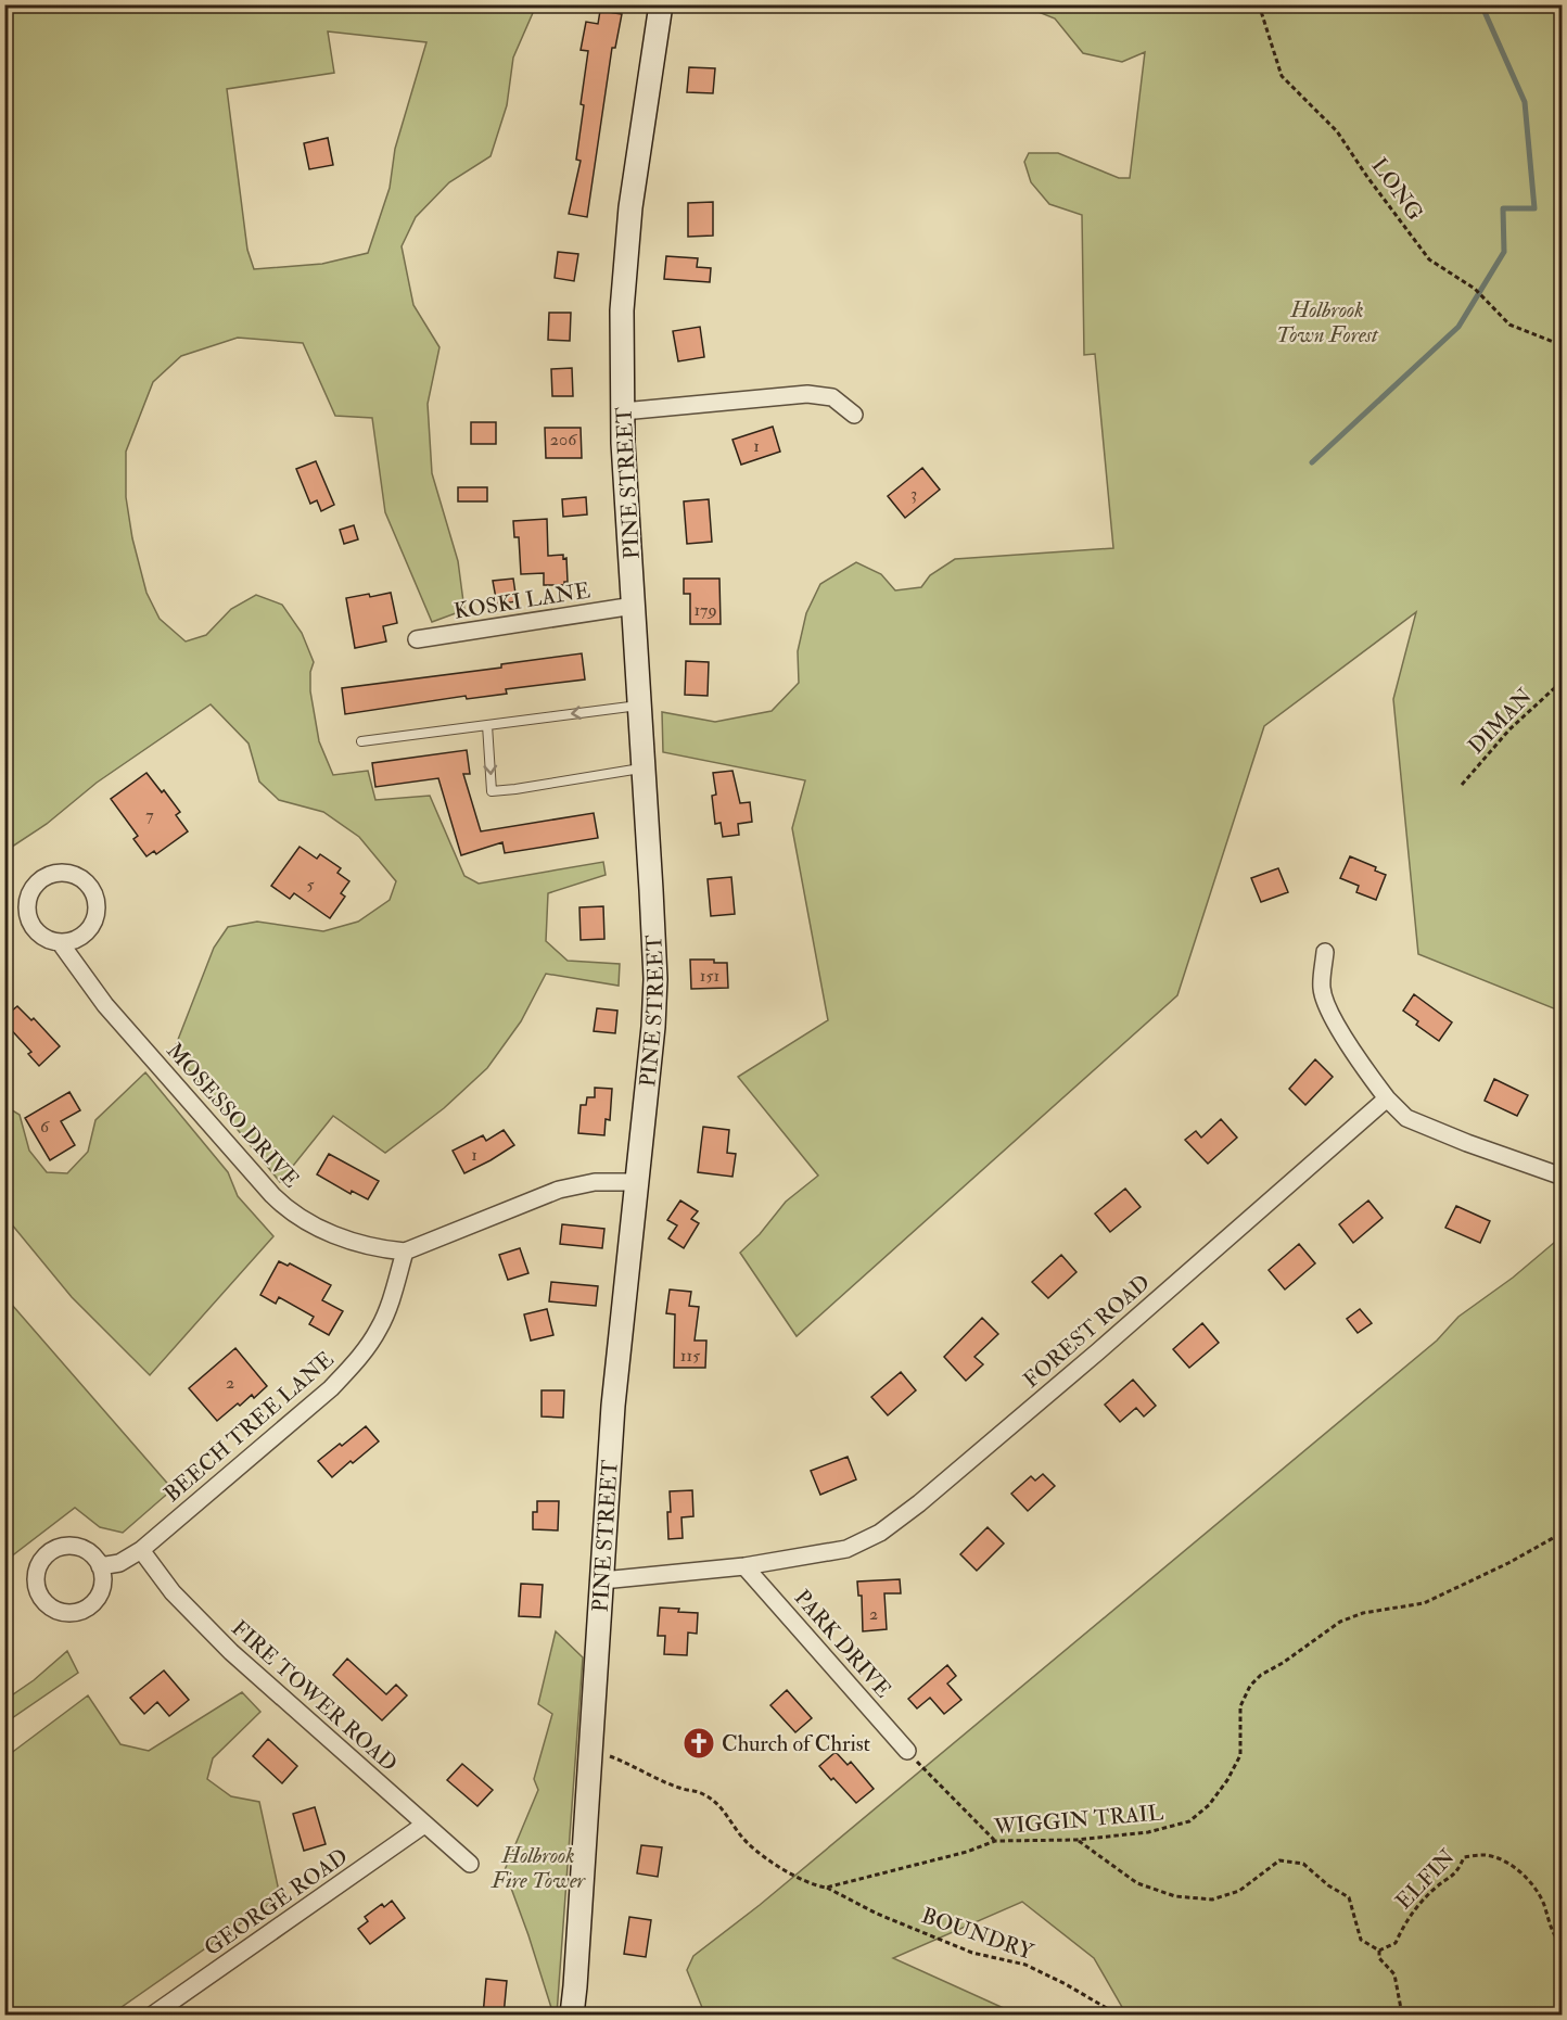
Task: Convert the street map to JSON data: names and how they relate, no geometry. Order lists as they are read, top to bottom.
{
  "streets": {
    "main road": ["PINE STREET"],
    "street": [
      "KOSKI LANE",
      "MOSESSO DRIVE",
      "FOREST ROAD",
      "BEECH TREE LANE",
      "PARK DRIVE",
      "FIRE TOWER ROAD",
      "GEORGE ROAD"
    ],
    "path": [
      "LONG",
      "DIMAN",
      "WIGGIN TRAIL",
      "ELFIN",
      "BOUNDRY"
    ]
  },
  "crossings": [
    ["PINE STREET", "KOSKI LANE"],
    ["PINE STREET", "FOREST ROAD"],
    ["MOSESSO DRIVE", "BEECH TREE LANE"],
    ["FOREST ROAD", "PARK DRIVE"],
    ["BEECH TREE LANE", "FIRE TOWER ROAD"],
    ["FIRE TOWER ROAD", "GEORGE ROAD"],
    ["WIGGIN TRAIL", "BOUNDRY"]
  ],
  "parks": ["Holbrook Town Forest", "Holbrook Fire Tower"],
  "places": {
    "church": ["Church of Christ"]
  },
  "house_numbers": [
    "206",
    "1",
    "3",
    "179",
    "7",
    "5",
    "151",
    "6",
    "1",
    "115",
    "2",
    "2"
  ]
}
